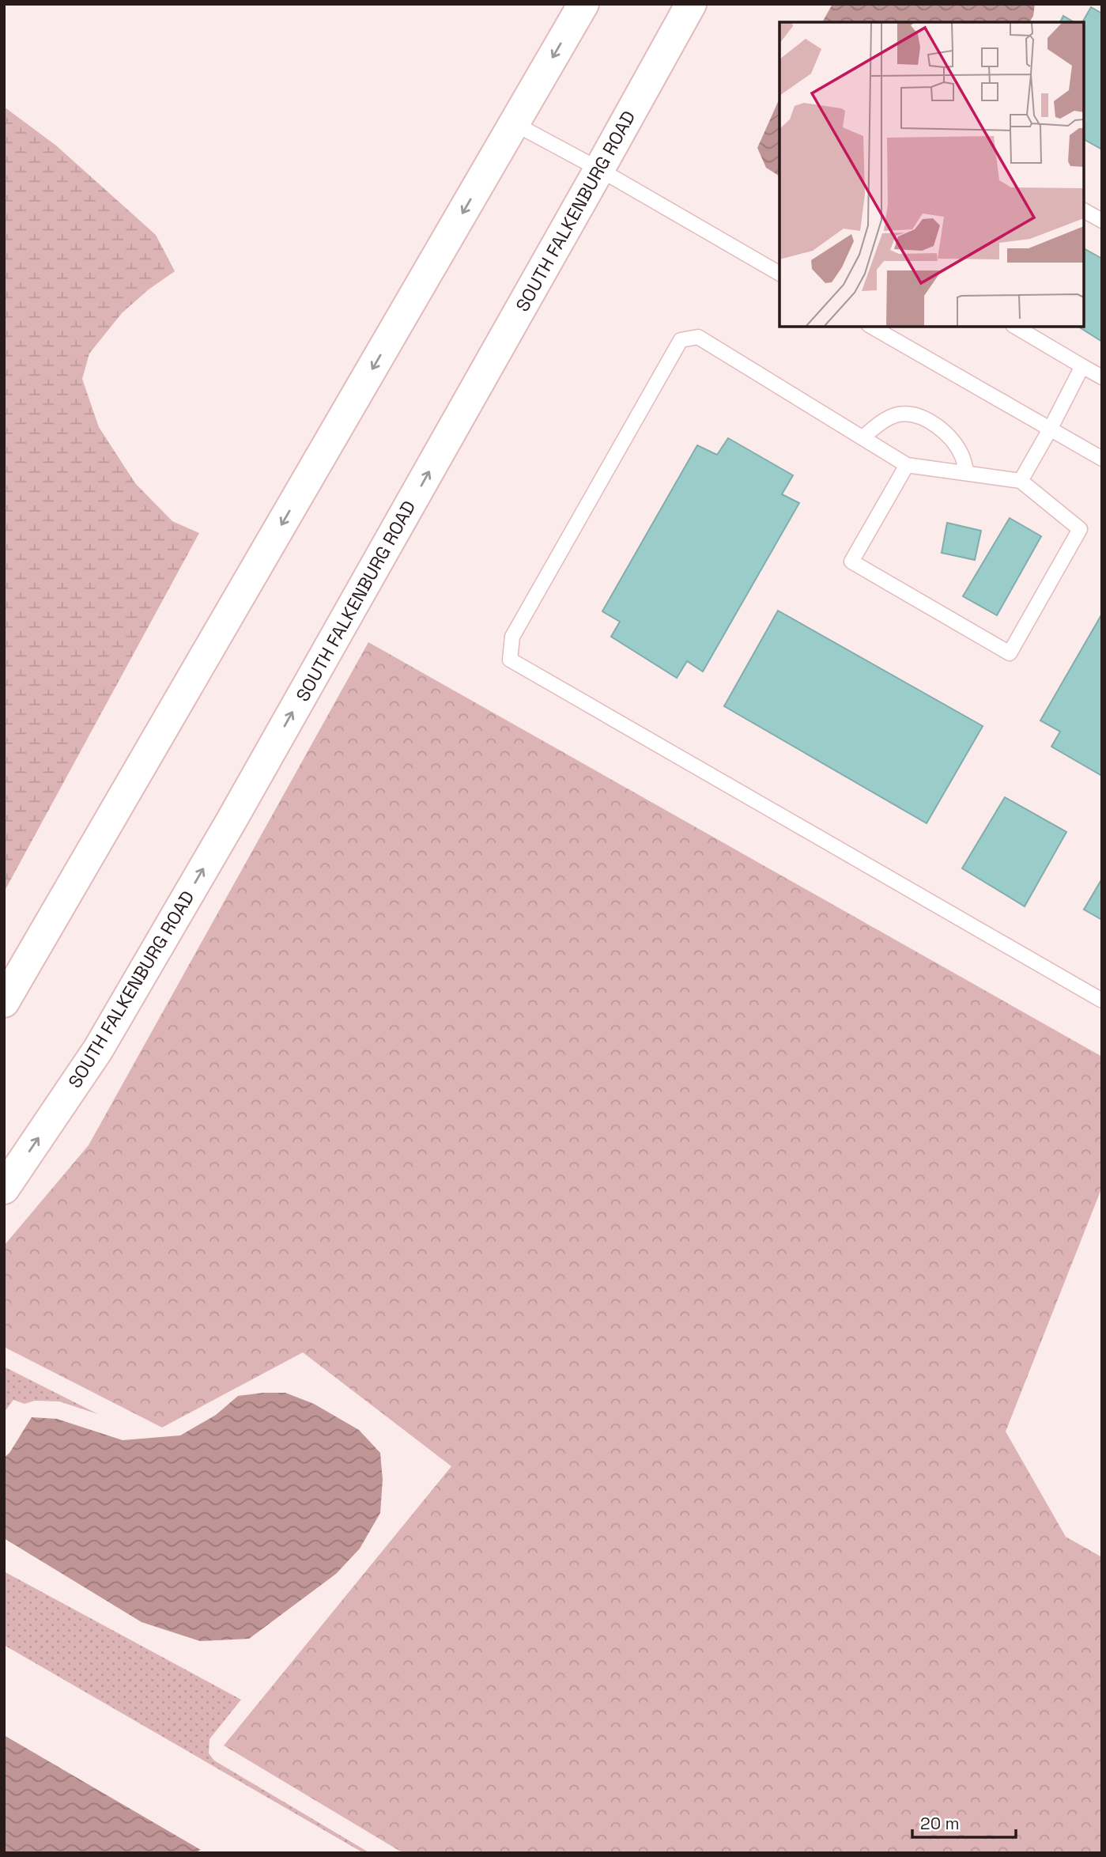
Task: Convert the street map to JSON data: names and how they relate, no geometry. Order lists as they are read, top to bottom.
{
  "streets": {
    "street": ["SOUTH FALKENBURG ROAD"]
  },
  "scale_bar": "20 m"
}
